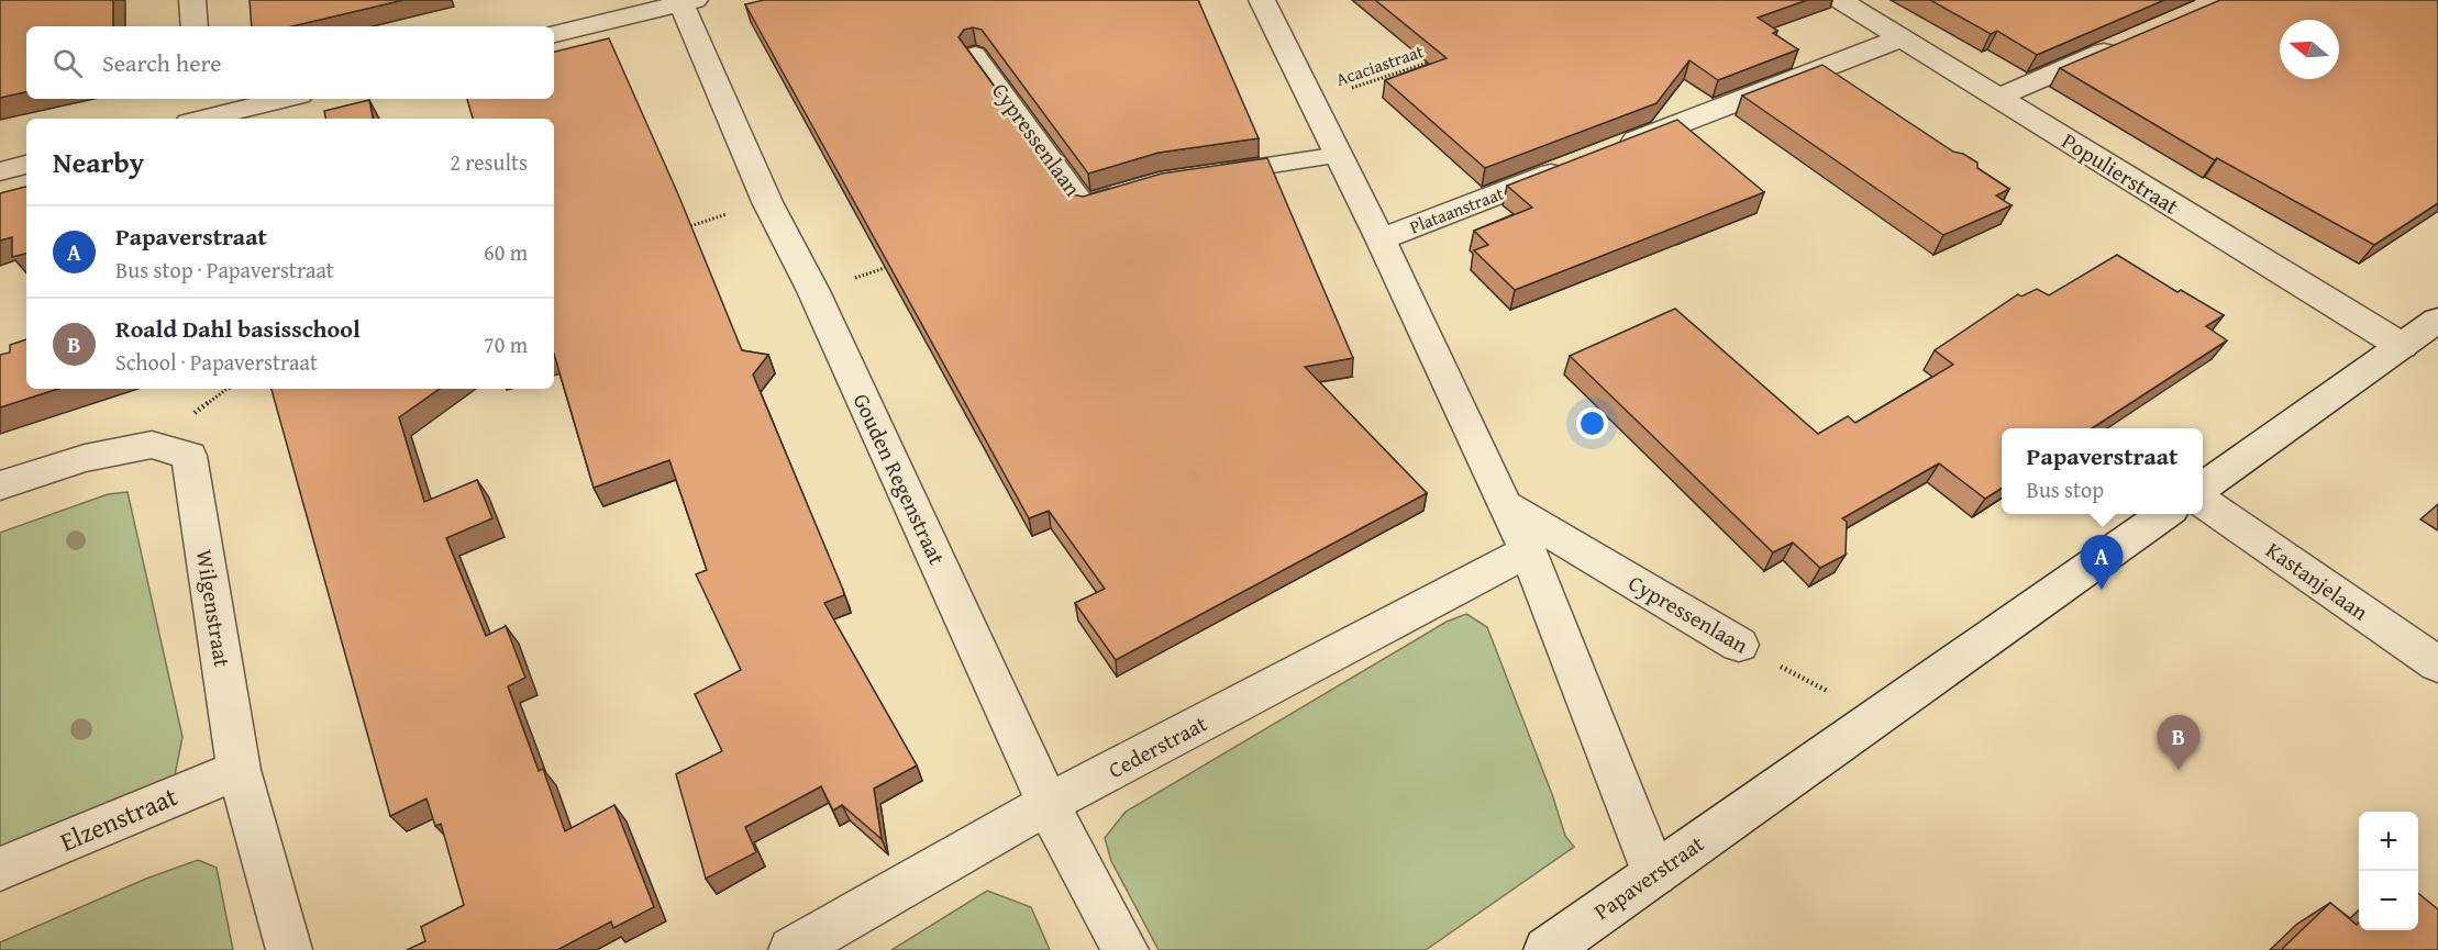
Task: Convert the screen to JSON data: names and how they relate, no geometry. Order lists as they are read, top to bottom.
{
  "streets": {
    "street": [
      "Cypressenlaan",
      "Populierstraat",
      "Plataanstraat",
      "Gouden Regenstraat",
      "Kastanjelaan",
      "Wilgenstraat",
      "Cederstraat",
      "Elzenstraat",
      "Papaverstraat"
    ],
    "path": ["Acaciastraat"]
  },
  "crossings": [
    ["Cypressenlaan", "Papaverstraat"],
    ["Gouden Regenstraat", "Cederstraat"],
    ["Wilgenstraat", "Elzenstraat"]
  ],
  "north": "left",
  "page": {
    "search": "Search here",
    "heading": ["Nearby", "2 results"],
    "list": [
      {
        "mark": "A",
        "name": "Papaverstraat",
        "note": "Bus stop · Papaverstraat",
        "value": "60 m"
      },
      {
        "mark": "B",
        "name": "Roald Dahl basisschool",
        "note": "School · Papaverstraat",
        "value": "70 m"
      }
    ],
    "popup": ["Papaverstraat", "Bus stop"],
    "pins": ["A", "B"],
    "map_buttons": ["+", "−"]
  }
}
